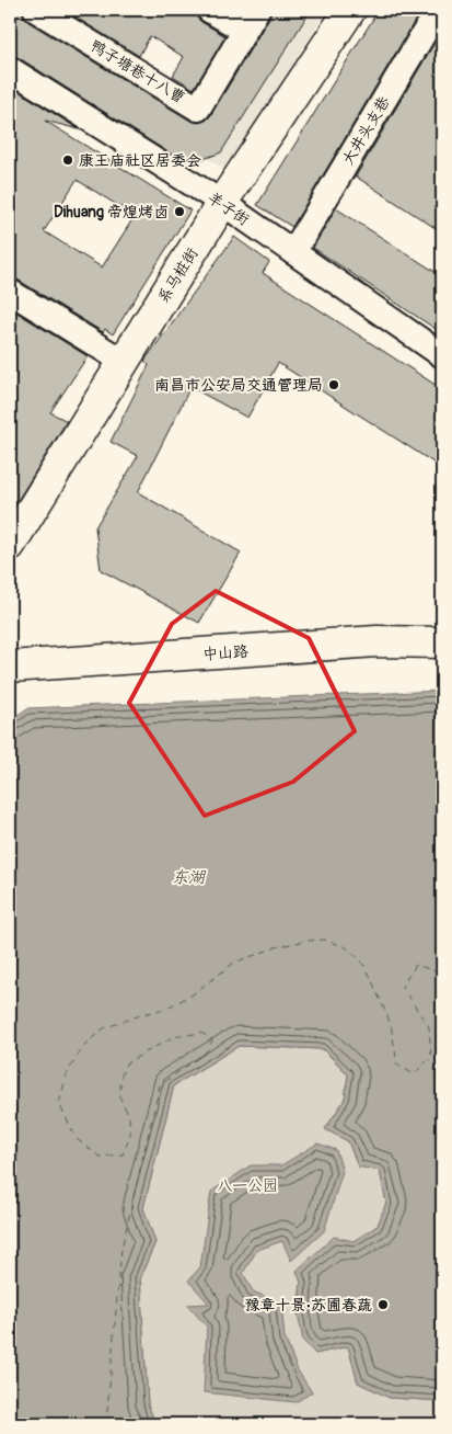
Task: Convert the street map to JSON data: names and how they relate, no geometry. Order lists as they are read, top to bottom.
{
  "streets": {
    "main road": ["系马桩街", "中山路"],
    "street": ["鸭子塘巷十八曹", "大井头支巷", "羊子街"]
  },
  "crossings": [
    ["大井头支巷", "羊子街"],
    ["羊子街", "系马桩街"]
  ],
  "water": ["东湖"],
  "parks": ["八一公园"],
  "places": [
    "康王庙社区居委会",
    "Dihuang 帝煌烤卤",
    "南昌市公安局交通管理局",
    "豫章十景·苏圃春蔬"
  ]
}
